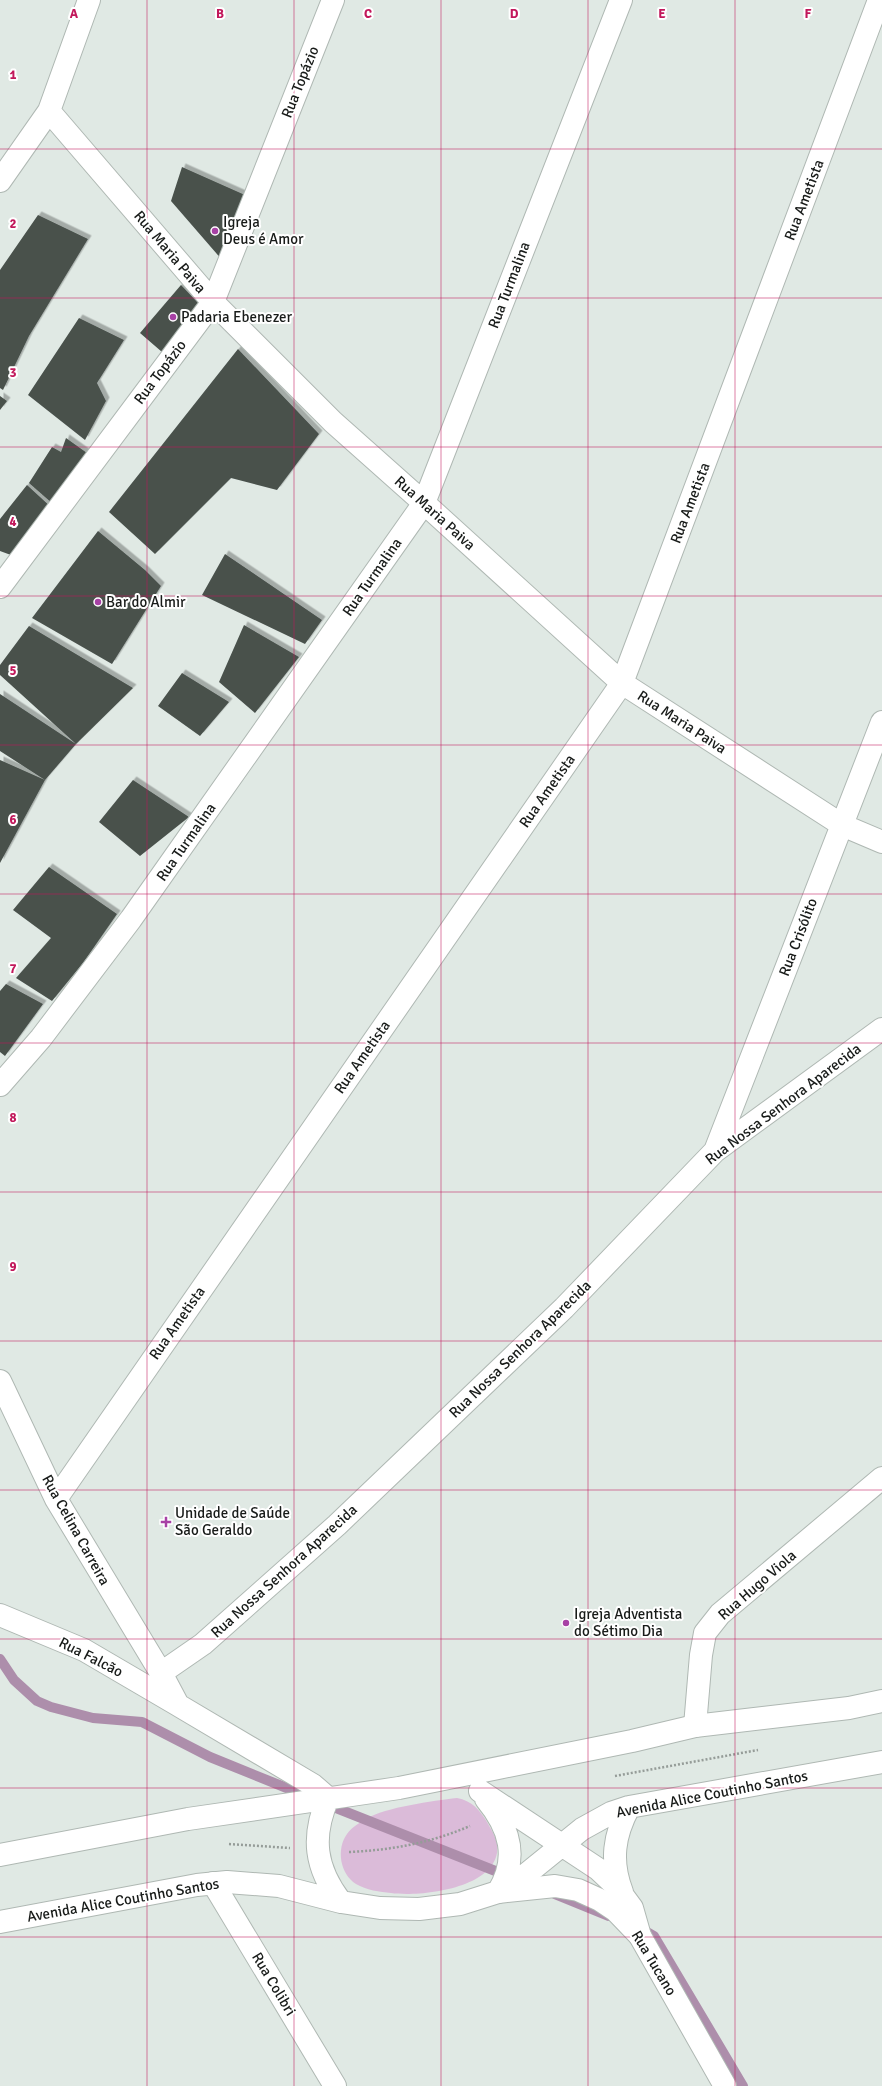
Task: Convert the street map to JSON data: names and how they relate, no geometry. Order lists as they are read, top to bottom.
{
  "streets": {
    "street": [
      "Rua Topázio",
      "Rua Ametista",
      "Rua Maria Paiva",
      "Rua Turmalina",
      "Rua Crisólito",
      "Rua Nossa Senhora Aparecida",
      "Rua Celina Carreira",
      "Rua Hugo Viola",
      "Rua Falcão",
      "Avenida Alice Coutinho Santos",
      "Rua Tucano",
      "Rua Colibri"
    ]
  },
  "crossings": [
    ["Rua Topázio", "Rua Maria Paiva"],
    ["Rua Ametista", "Rua Maria Paiva"],
    ["Rua Ametista", "Rua Celina Carreira"],
    ["Rua Maria Paiva", "Rua Turmalina"],
    ["Rua Maria Paiva", "Rua Crisólito"],
    ["Rua Crisólito", "Rua Nossa Senhora Aparecida"],
    ["Rua Nossa Senhora Aparecida", "Rua Celina Carreira"],
    ["Avenida Alice Coutinho Santos", "Rua Tucano"],
    ["Avenida Alice Coutinho Santos", "Rua Colibri"]
  ],
  "places": {
    "other": [
      "Igreja Deus é Amor",
      "Padaria Ebenezer",
      "Bar do Almir",
      "Igreja Adventista do Sétimo Dia"
    ],
    "health": ["Unidade de Saúde São Geraldo"]
  },
  "grid": {
    "columns": [
      "A",
      "B",
      "C",
      "D",
      "E",
      "F"
    ],
    "rows": [
      "1",
      "2",
      "3",
      "4",
      "5",
      "6",
      "7",
      "8",
      "9"
    ]
  }
}
